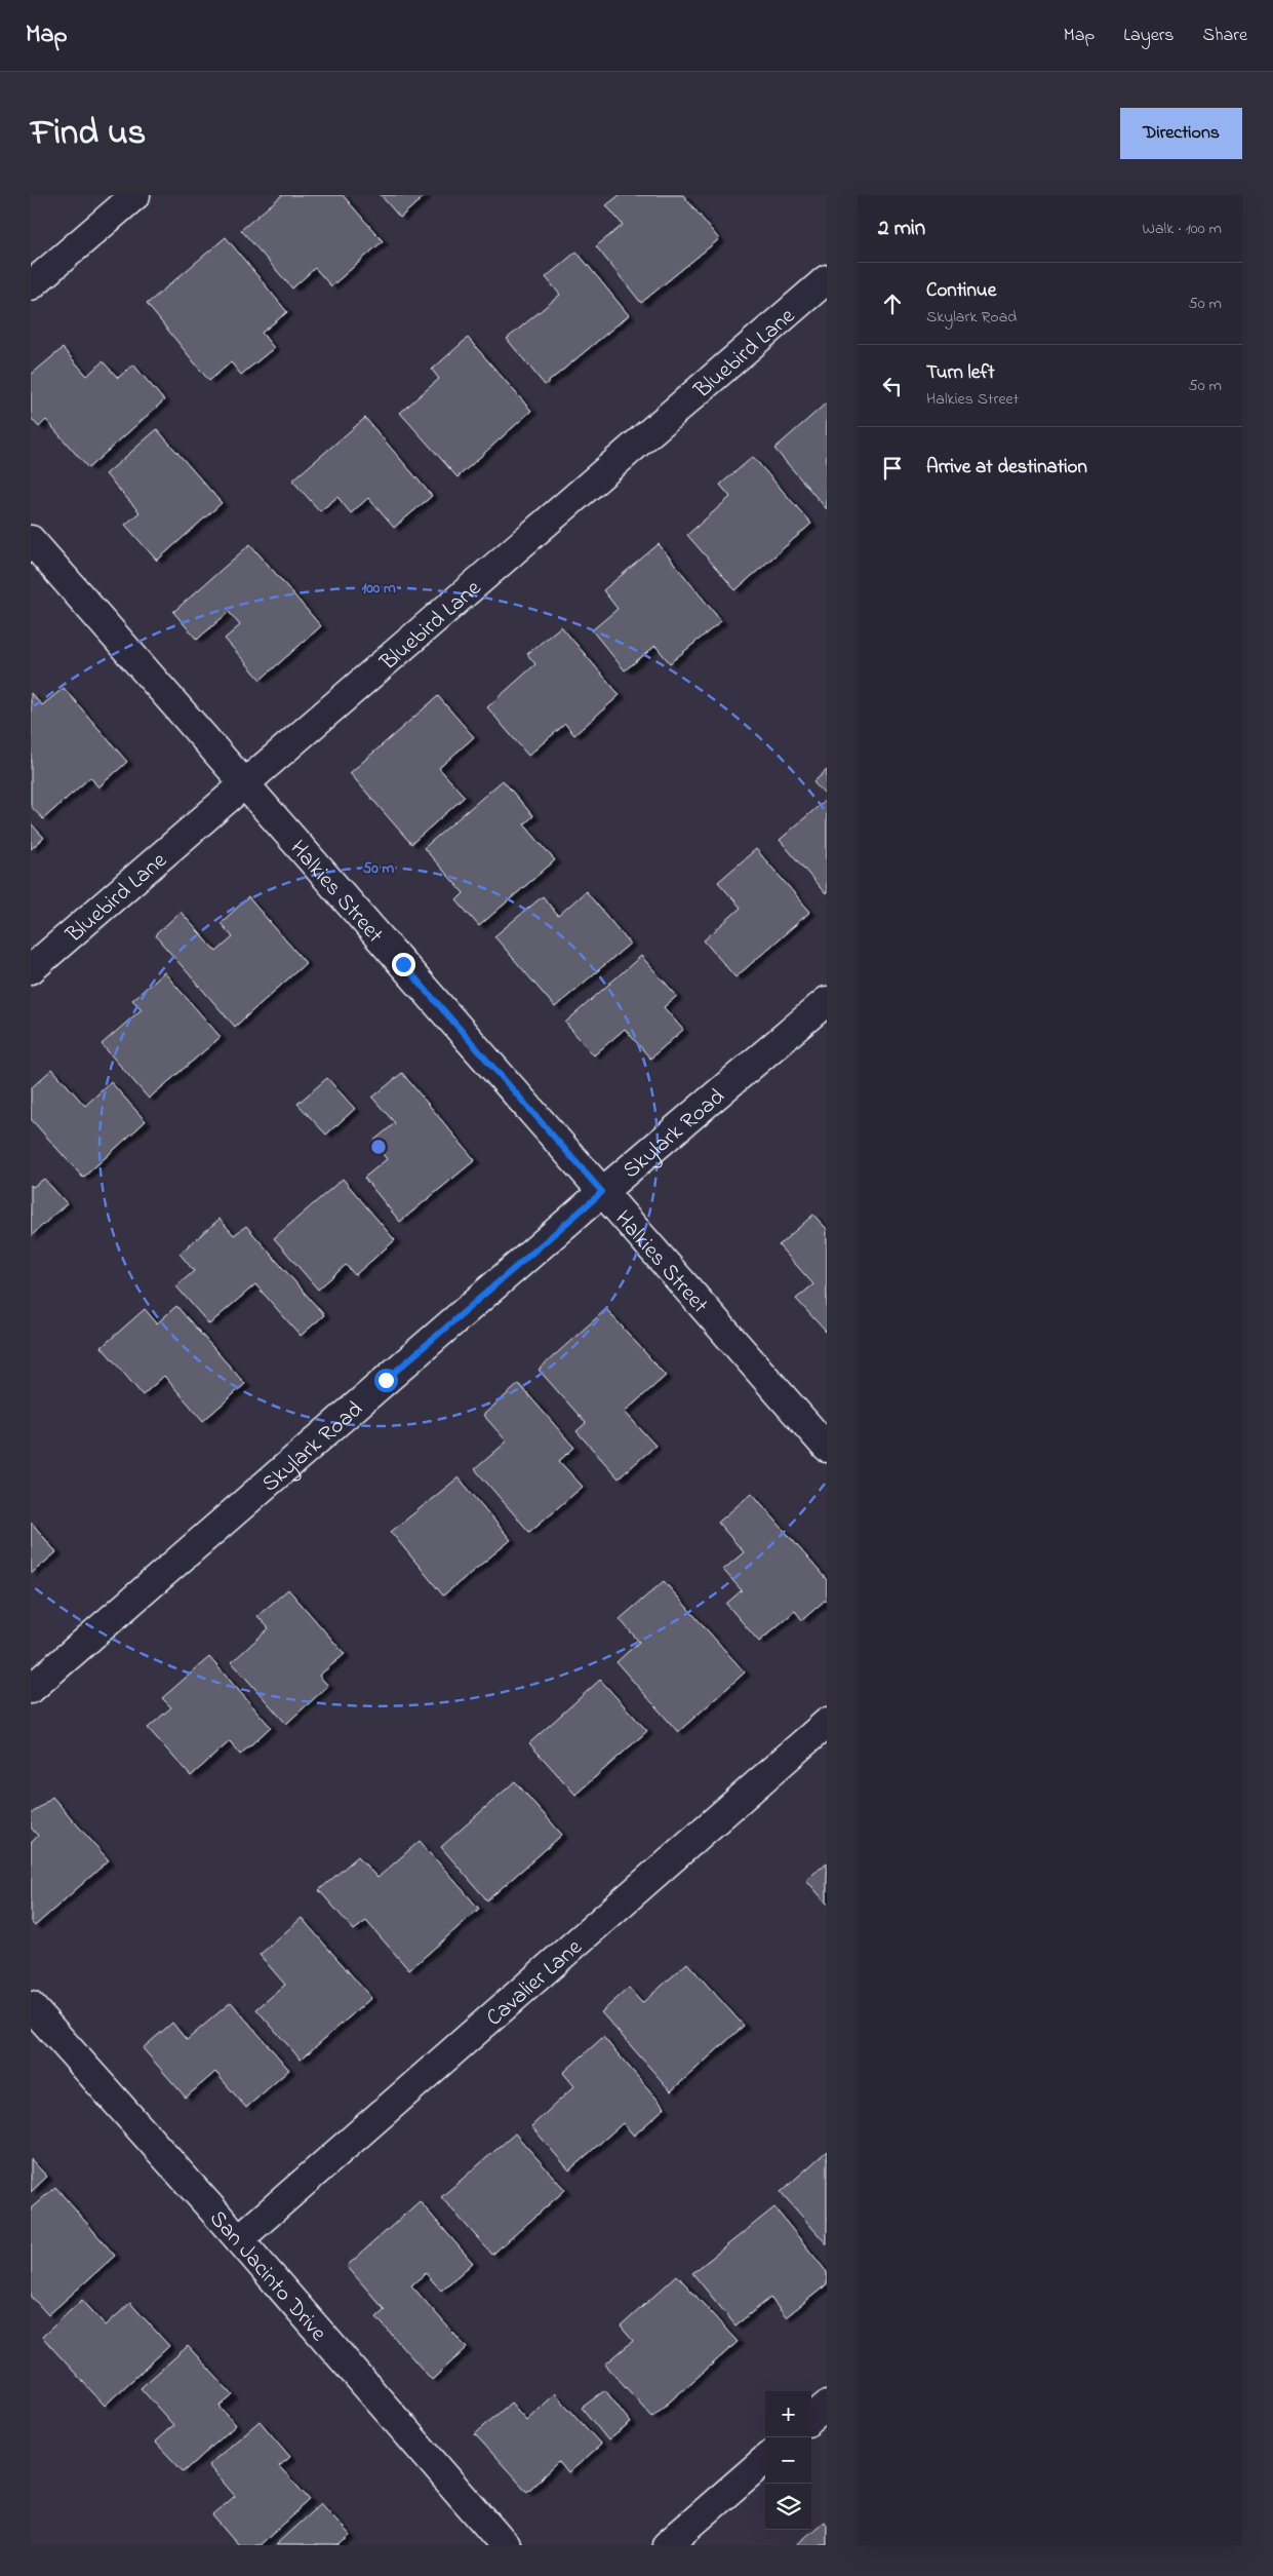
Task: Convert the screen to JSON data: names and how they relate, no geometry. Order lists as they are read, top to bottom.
{
  "streets": {
    "street": [
      "Bluebird Lane",
      "Halkies Street",
      "Skylark Road",
      "Cavalier Lane",
      "San Jacinto Drive"
    ]
  },
  "crossings": [
    ["Bluebird Lane", "Halkies Street"],
    ["Halkies Street", "Skylark Road"],
    ["Cavalier Lane", "San Jacinto Drive"]
  ],
  "page": {
    "header": "Map",
    "nav": ["Map", "Layers", "Share"],
    "title": "Find us",
    "buttons": "Directions",
    "heading": ["2 min", "Walk · 100 m"],
    "list": [
      ["Continue", "Skylark Road", "50 m"],
      ["Turn left", "Halkies Street", "50 m"],
      "Arrive at destination"
    ],
    "map_buttons": ["+", "−"]
  },
  "rings": ["100 m", "50 m"]
}
